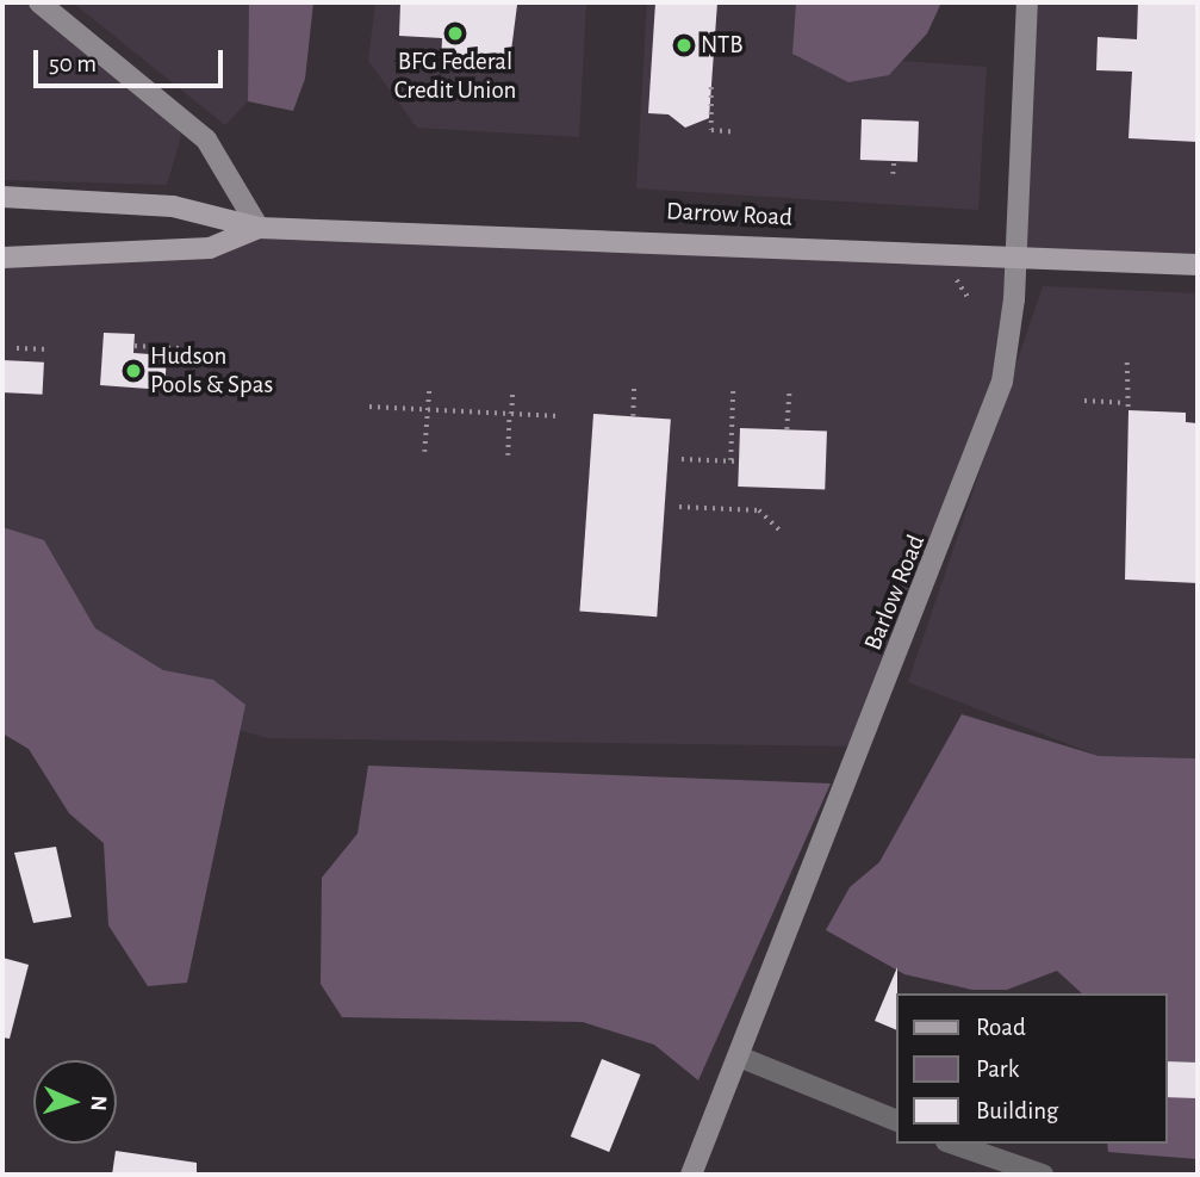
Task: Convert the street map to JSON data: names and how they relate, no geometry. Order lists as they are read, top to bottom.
{
  "streets": {
    "main road": ["Darrow Road"],
    "street": ["Barlow Road"]
  },
  "crossings": [
    ["Darrow Road", "Barlow Road"]
  ],
  "places": ["BFG Federal Credit Union", "NTB", "Hudson Pools & Spas"],
  "legend": ["Road", "Park", "Building"],
  "scale_bar": "50 m",
  "north": "right"
}
